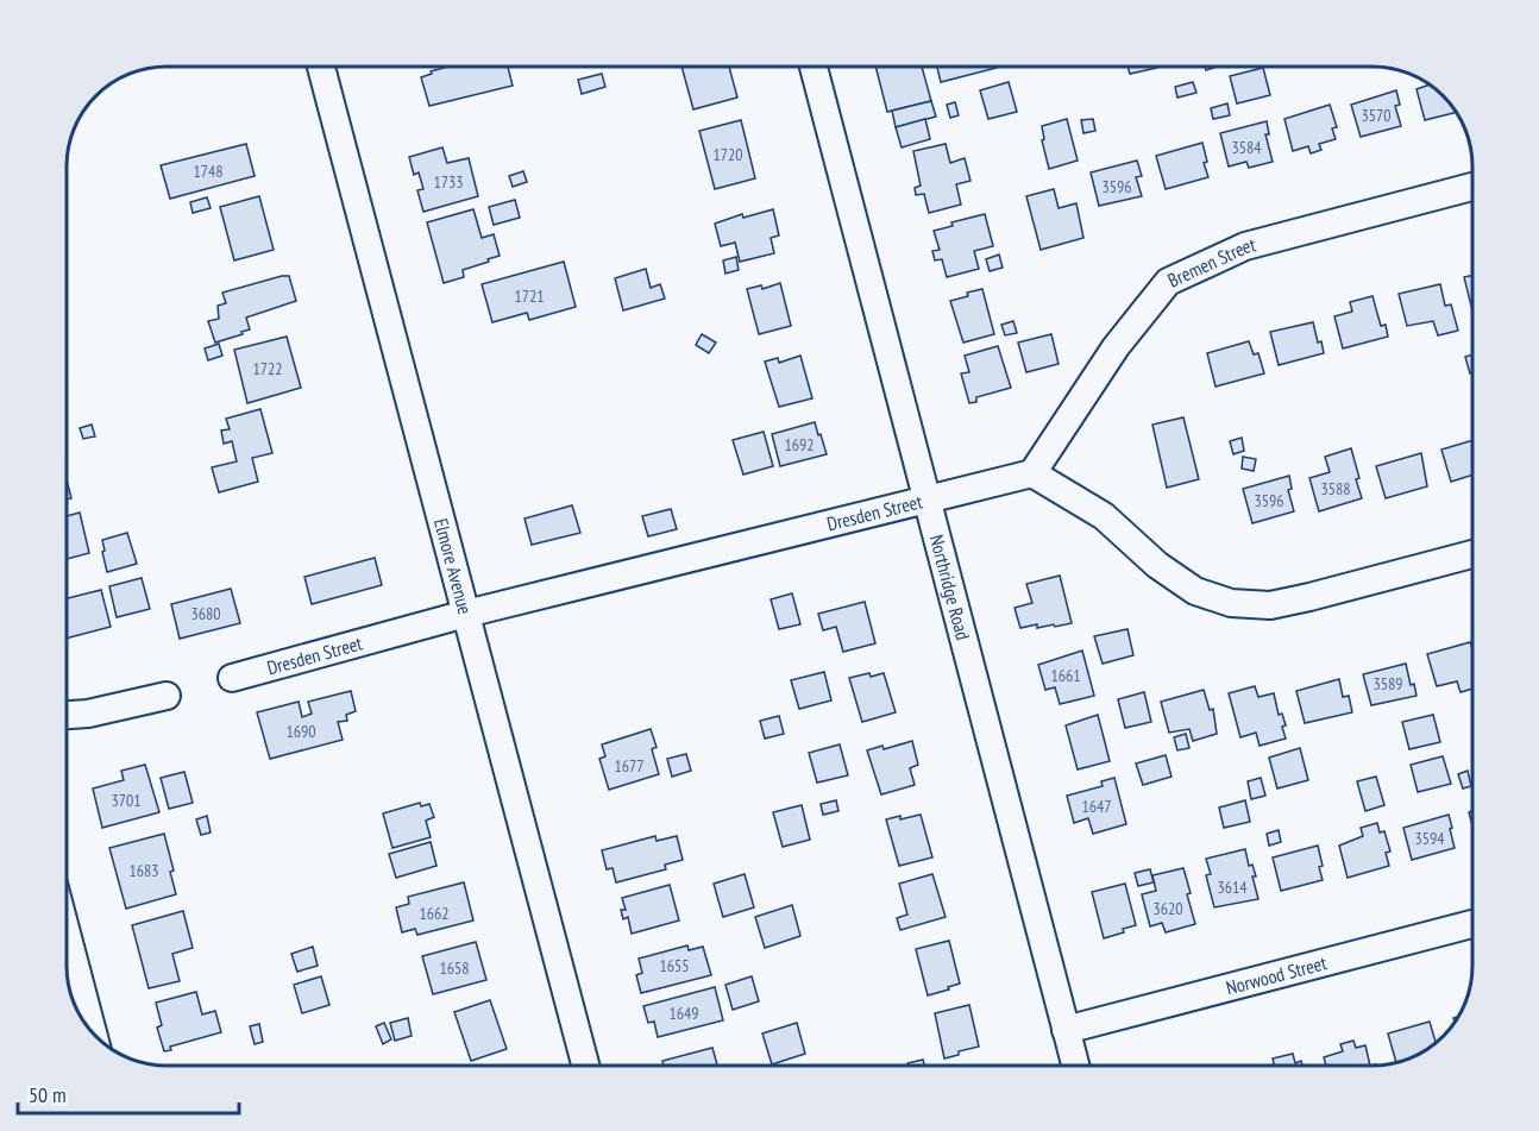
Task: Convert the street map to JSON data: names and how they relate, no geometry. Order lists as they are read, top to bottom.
{
  "streets": {
    "street": [
      "Bremen Street",
      "Dresden Street",
      "Elmore Avenue",
      "Northridge Road",
      "Norwood Street"
    ]
  },
  "crossings": [
    ["Bremen Street", "Dresden Street"],
    ["Dresden Street", "Elmore Avenue"],
    ["Dresden Street", "Northridge Road"],
    ["Northridge Road", "Norwood Street"]
  ],
  "house_numbers": [
    "3570",
    "3584",
    "1720",
    "1748",
    "1733",
    "3596",
    "1721",
    "1722",
    "1692",
    "3588",
    "3596",
    "3680",
    "1661",
    "3589",
    "1690",
    "1677",
    "3701",
    "1647",
    "3594",
    "1683",
    "3614",
    "3620",
    "1662",
    "1655",
    "1658",
    "1649"
  ],
  "scale_bar": "50 m"
}
